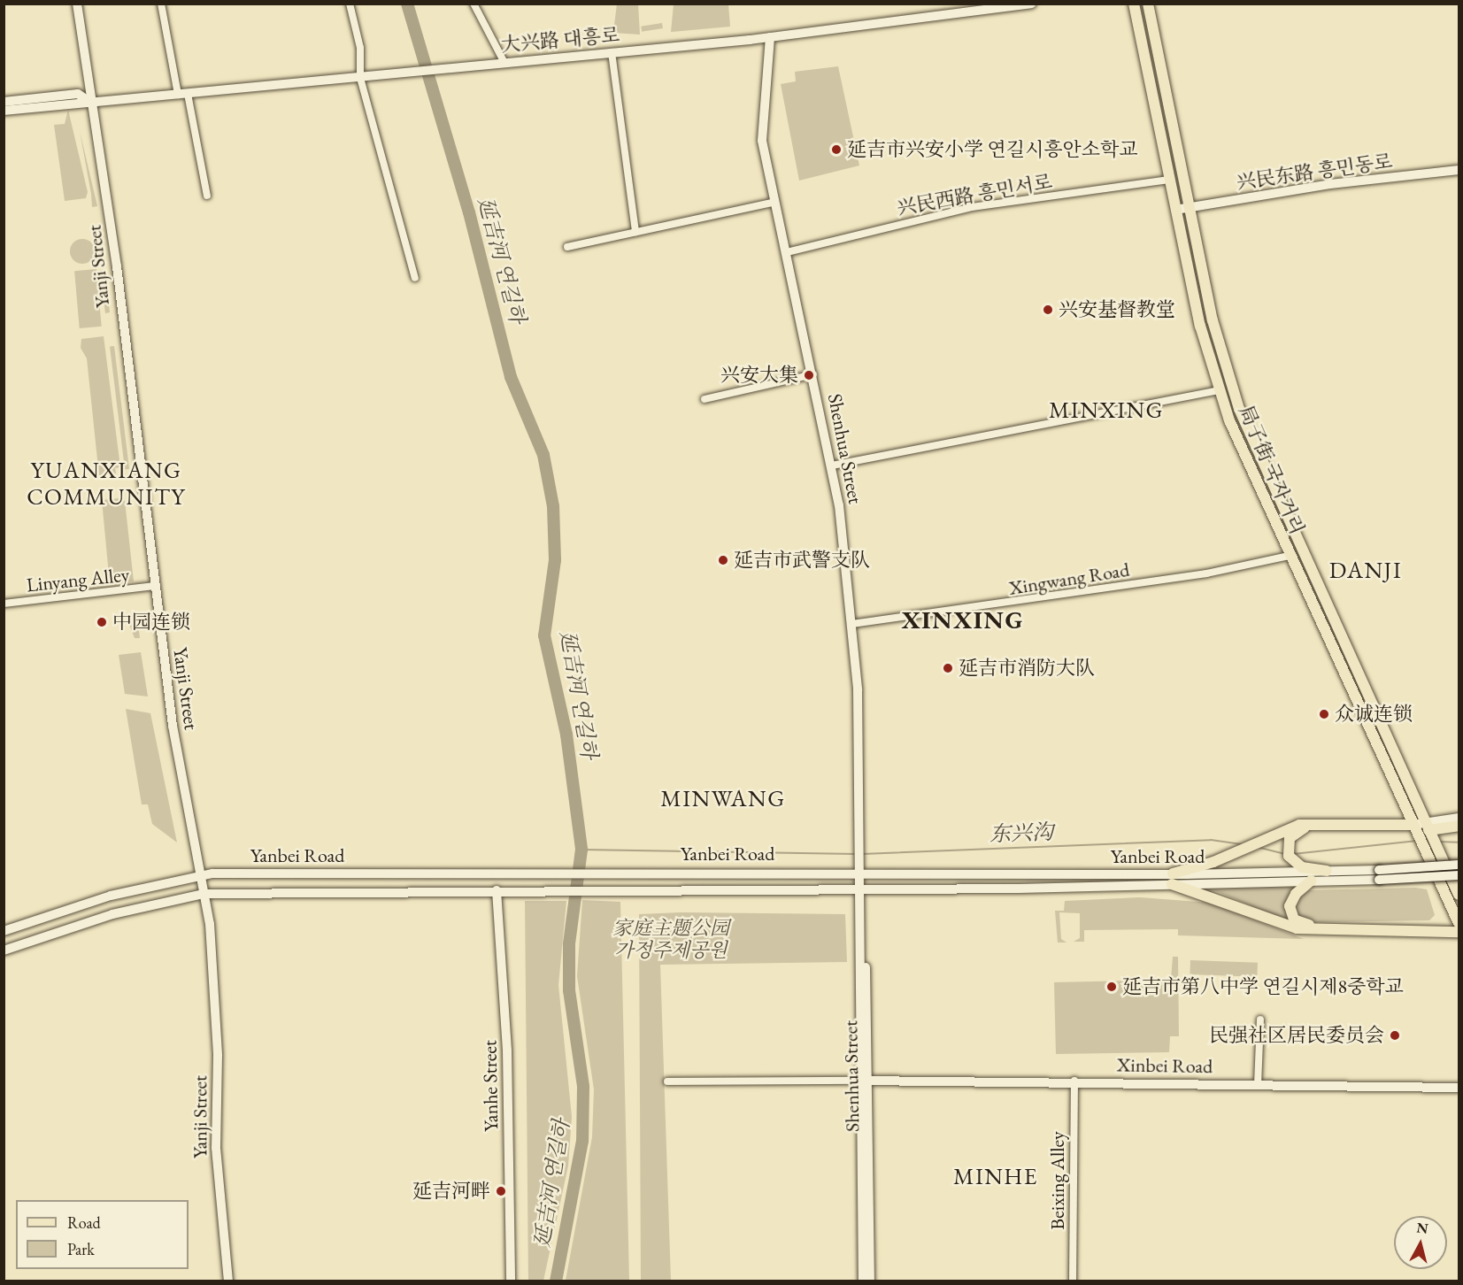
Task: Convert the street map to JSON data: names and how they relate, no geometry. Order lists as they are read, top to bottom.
{
  "streets": {
    "main road": ["局子街 국자거리"],
    "street": [
      "大兴路 대흥로",
      "兴民东路 흥민동로",
      "兴民西路 흥민서로",
      "Yanji Street",
      "Shenhua Street",
      "Xingwang Road",
      "Linyang Alley",
      "Yanbei Road",
      "Xinbei Road",
      "Yanhe Street",
      "Beixing Alley"
    ]
  },
  "crossings": [
    ["大兴路 대흥로", "Yanji Street"],
    ["大兴路 대흥로", "Shenhua Street"],
    ["兴民东路 흥민동로", "局子街 국자거리"],
    ["兴民西路 흥민서로", "Shenhua Street"],
    ["兴民西路 흥민서로", "局子街 국자거리"],
    ["Yanji Street", "Linyang Alley"],
    ["Yanji Street", "Yanbei Road"],
    ["Shenhua Street", "Xingwang Road"],
    ["Shenhua Street", "Yanbei Road"],
    ["Shenhua Street", "Xinbei Road"],
    ["局子街 국자거리", "Xingwang Road"],
    ["Yanbei Road", "Yanhe Street"],
    ["Xinbei Road", "Beixing Alley"]
  ],
  "districts": [
    "MINXING",
    "YUANXIANG COMMUNITY",
    "DANJI",
    "XINXING",
    "MINWANG",
    "MINHE"
  ],
  "water": ["延吉河 연길하", "东兴沟"],
  "parks": ["家庭主题公园 가정주제공원"],
  "places": [
    "延吉市兴安小学 연길시흥안소학교",
    "兴安基督教堂",
    "兴安大集",
    "延吉市武警支队",
    "中园连锁",
    "延吉市消防大队",
    "众诚连锁",
    "延吉市第八中学 연길시제8중학교",
    "民强社区居民委员会",
    "延吉河畔"
  ],
  "legend": ["Road", "Park"],
  "north": "top"
}
